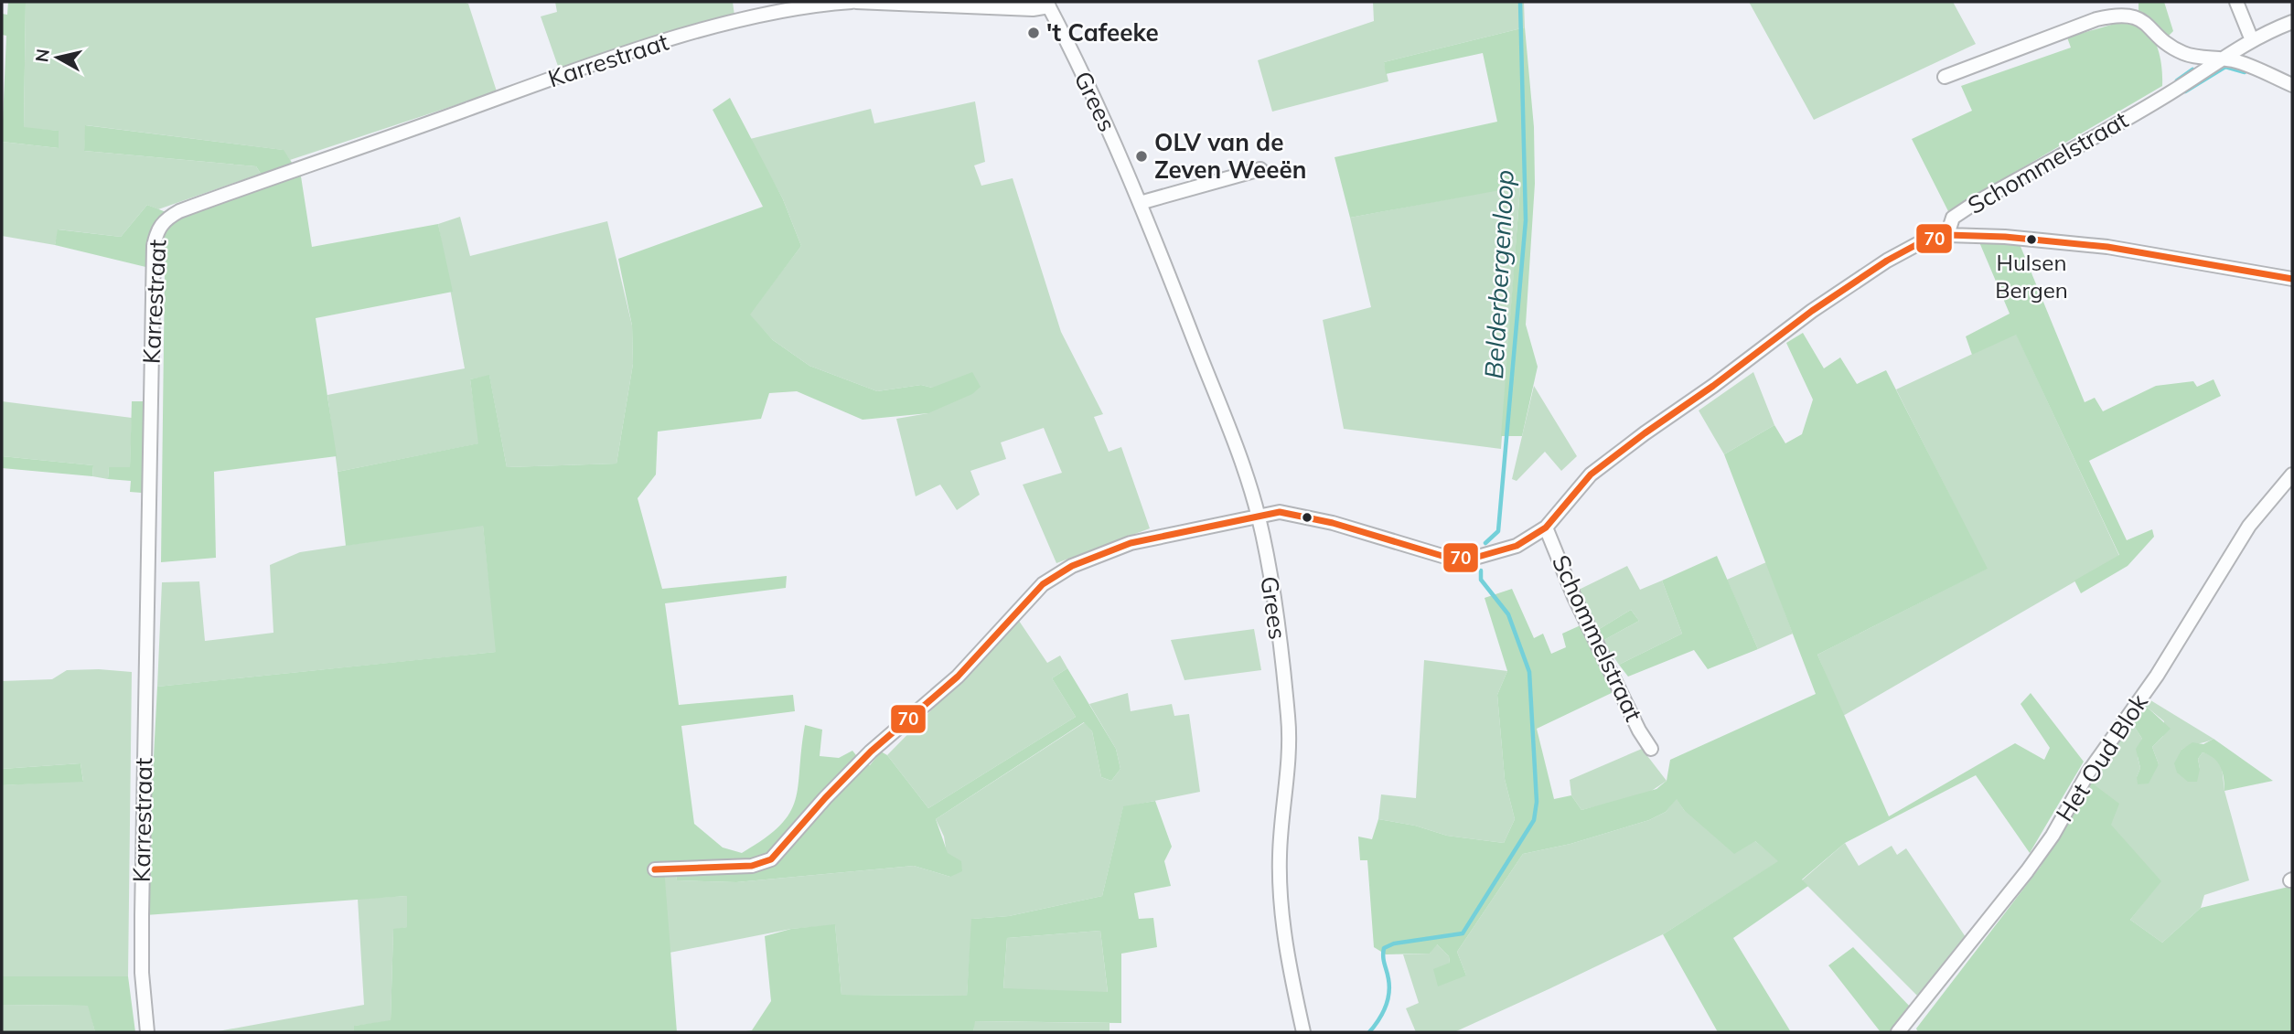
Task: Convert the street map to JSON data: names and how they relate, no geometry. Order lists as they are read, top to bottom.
{
  "streets": {
    "street": [
      "Karrestraat",
      "Grees",
      "Schommelstraat",
      "Het Oud Blok"
    ]
  },
  "crossings": [
    ["Karrestraat", "Grees"],
    ["Grees", "Schommelstraat"]
  ],
  "water": ["Belderbergenloop"],
  "places": ["'t Cafeeke", "OLV van de Zeven Weeën", "Hulsen Bergen"],
  "lines": ["transit line 70"],
  "north": "left"
}
